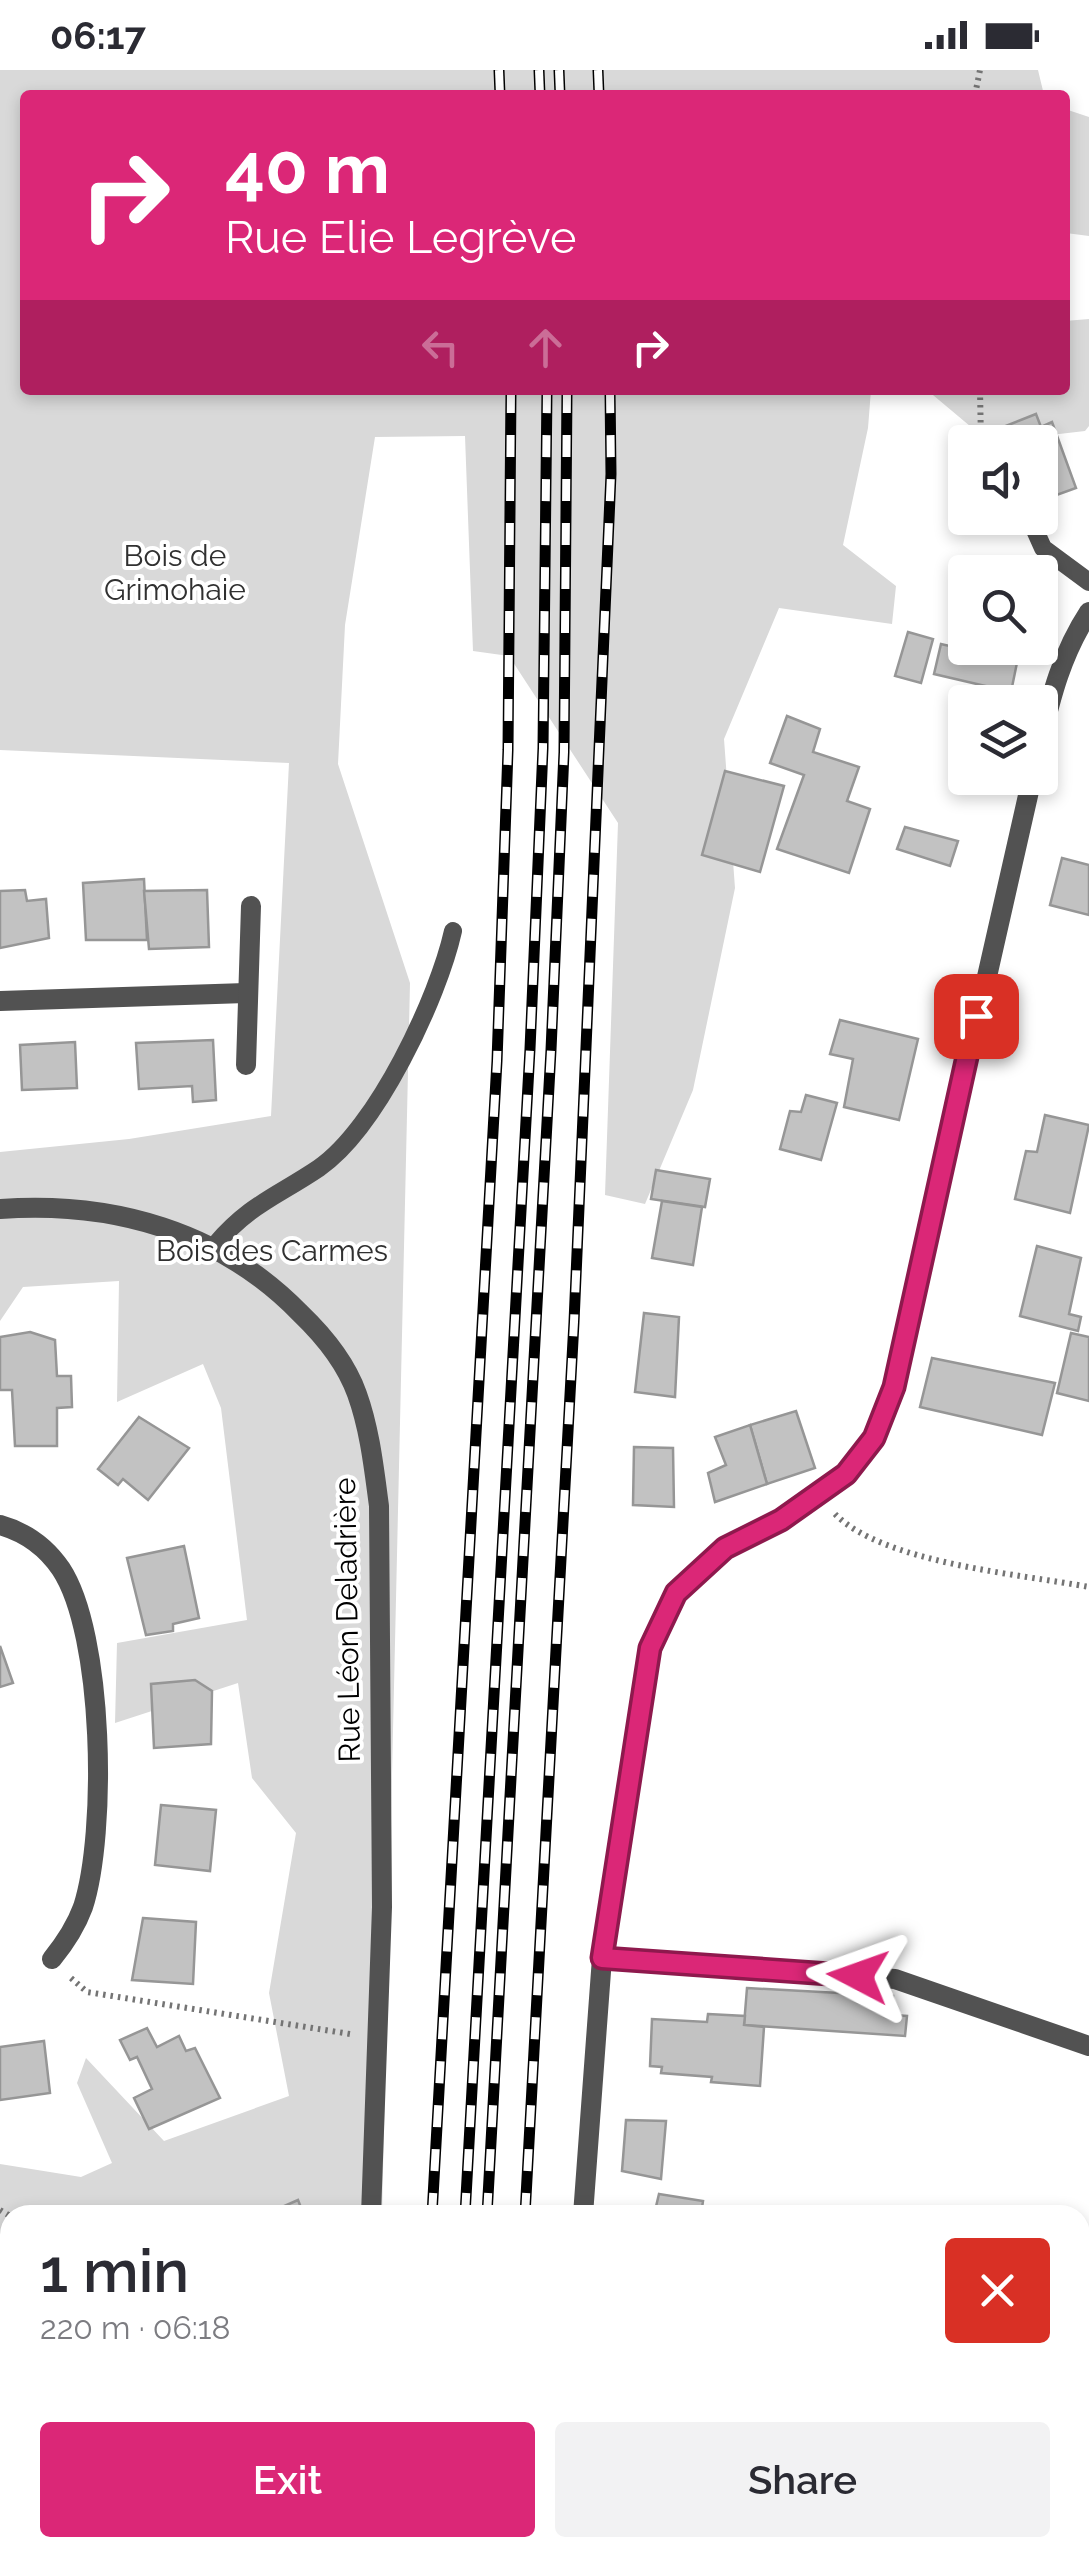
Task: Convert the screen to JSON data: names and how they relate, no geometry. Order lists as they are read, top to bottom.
{
  "streets": {
    "street": ["Rue Léon Deladrière"]
  },
  "parks": ["Bois de Grimohaie", "Bois des Carmes"],
  "page": {
    "status": "06:17",
    "turn": ["40 m", "Rue Elie Legrève"],
    "heading": ["1 min", "220 m · 06:18"],
    "buttons": ["Exit", "Share"]
  }
}
